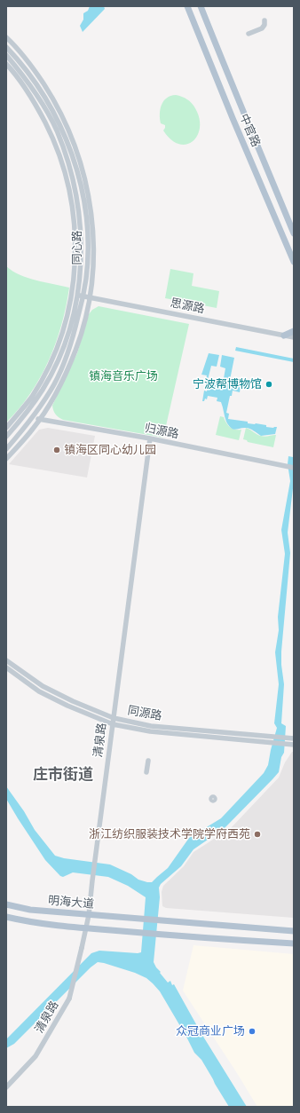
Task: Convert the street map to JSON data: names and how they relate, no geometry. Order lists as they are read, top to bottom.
{
  "streets": {
    "main road": ["中官路", "明海大道"],
    "street": [
      "同心路",
      "思源路",
      "归源路",
      "同源路",
      "清泉路"
    ]
  },
  "crossings": [
    ["同心路", "思源路"],
    ["同心路", "归源路"],
    ["归源路", "清泉路"],
    ["同源路", "清泉路"],
    ["清泉路", "明海大道"]
  ],
  "districts": ["庄市街道"],
  "parks": ["镇海音乐广场"],
  "places": [
    "宁波帮博物馆",
    "镇海区同心幼儿园",
    "浙江纺织服装技术学院学府西苑",
    "众冠商业广场"
  ]
}
